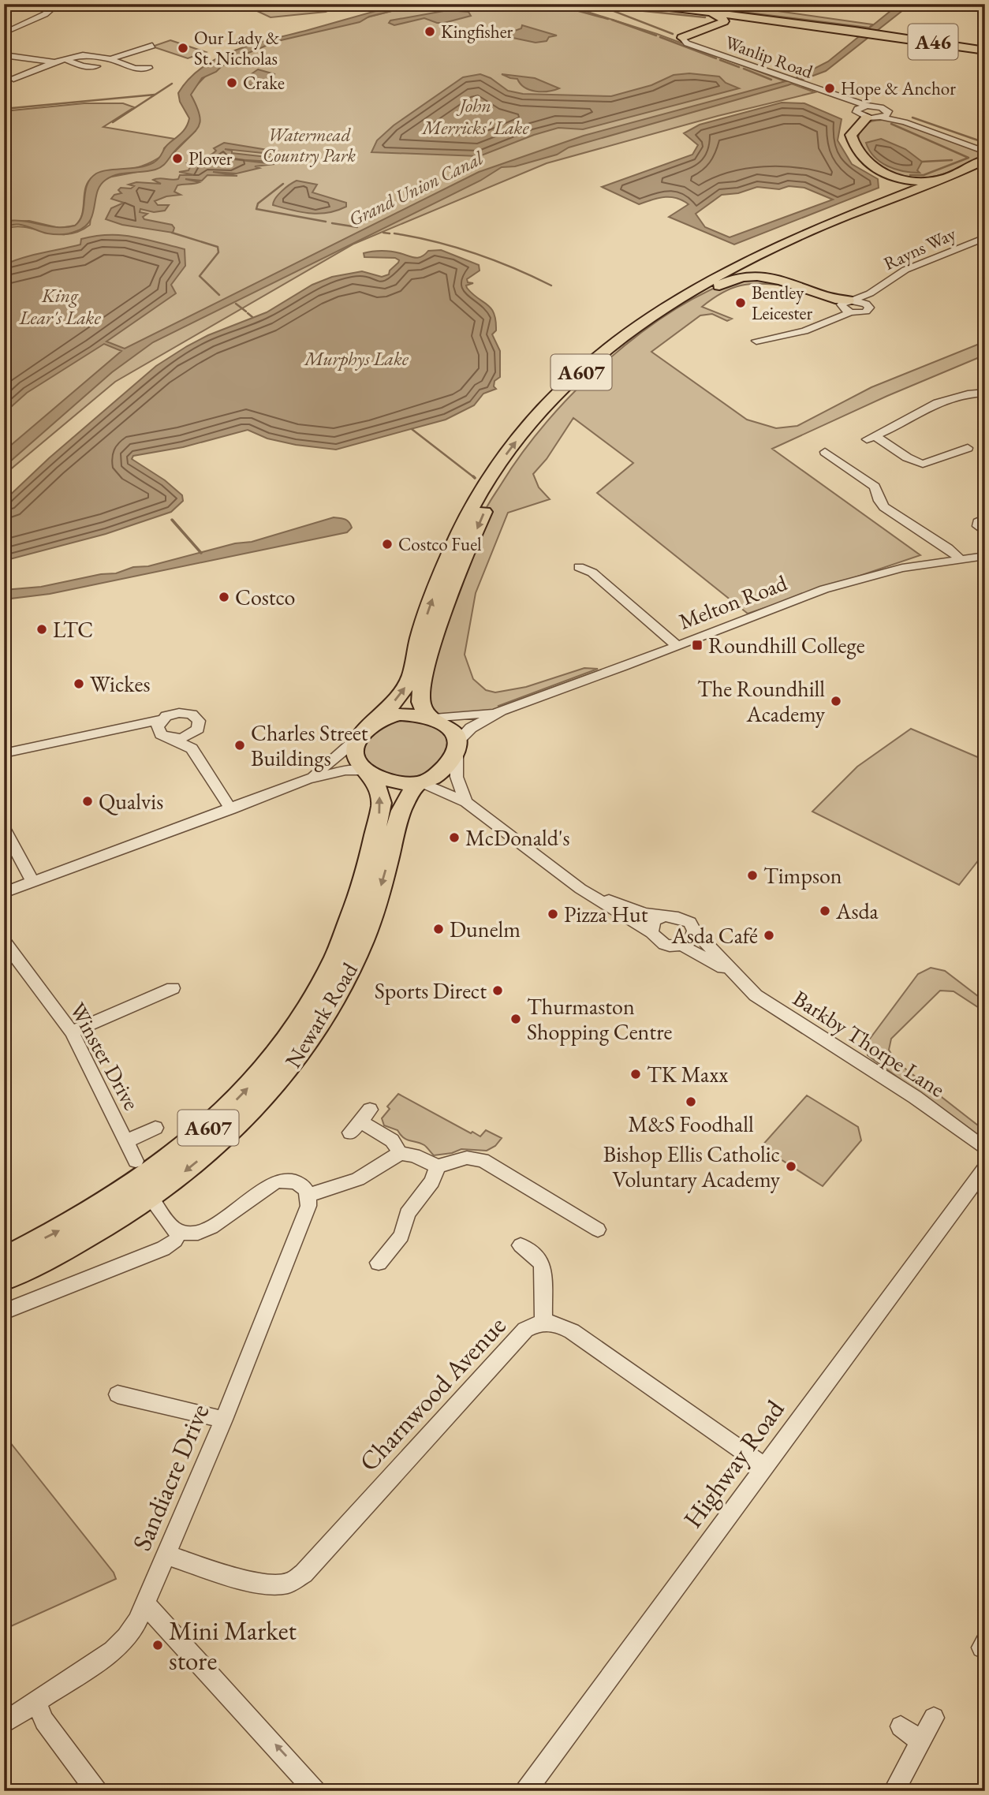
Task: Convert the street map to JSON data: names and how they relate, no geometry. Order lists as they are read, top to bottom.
{
  "streets": {
    "highway": ["A46", "A607", "Newark Road"],
    "street": [
      "Wanlip Road",
      "Rayns Way",
      "Melton Road",
      "Barkby Thorpe Lane",
      "Winster Drive",
      "Charnwood Avenue",
      "Highway Road",
      "Sandiacre Drive"
    ]
  },
  "crossings": [
    ["A607", "Melton Road"],
    ["A607", "Newark Road"],
    ["A607", "Barkby Thorpe Lane"],
    ["Melton Road", "Newark Road"],
    ["Melton Road", "Barkby Thorpe Lane"],
    ["Newark Road", "Barkby Thorpe Lane"],
    ["Charnwood Avenue", "Highway Road"],
    ["Charnwood Avenue", "Sandiacre Drive"]
  ],
  "water": [
    "John Merricks' Lake",
    "Grand Union Canal",
    "King Lear's Lake",
    "Murphys Lake"
  ],
  "parks": ["Watermead Country Park"],
  "places": {
    "other": [
      "Kingfisher",
      "Our Lady & St. Nicholas",
      "Crake",
      "Hope & Anchor",
      "Plover",
      "Bentley Leicester",
      "Costco Fuel",
      "Costco",
      "LTC",
      "Wickes",
      "The Roundhill Academy",
      "Charles Street Buildings",
      "Qualvis",
      "McDonald's",
      "Timpson",
      "Asda",
      "Pizza Hut",
      "Dunelm",
      "Asda Café",
      "Sports Direct",
      "Thurmaston Shopping Centre",
      "TK Maxx",
      "M&S Foodhall",
      "Bishop Ellis Catholic Voluntary Academy",
      "Mini Market store"
    ],
    "transit": ["Roundhill College"]
  }
}
